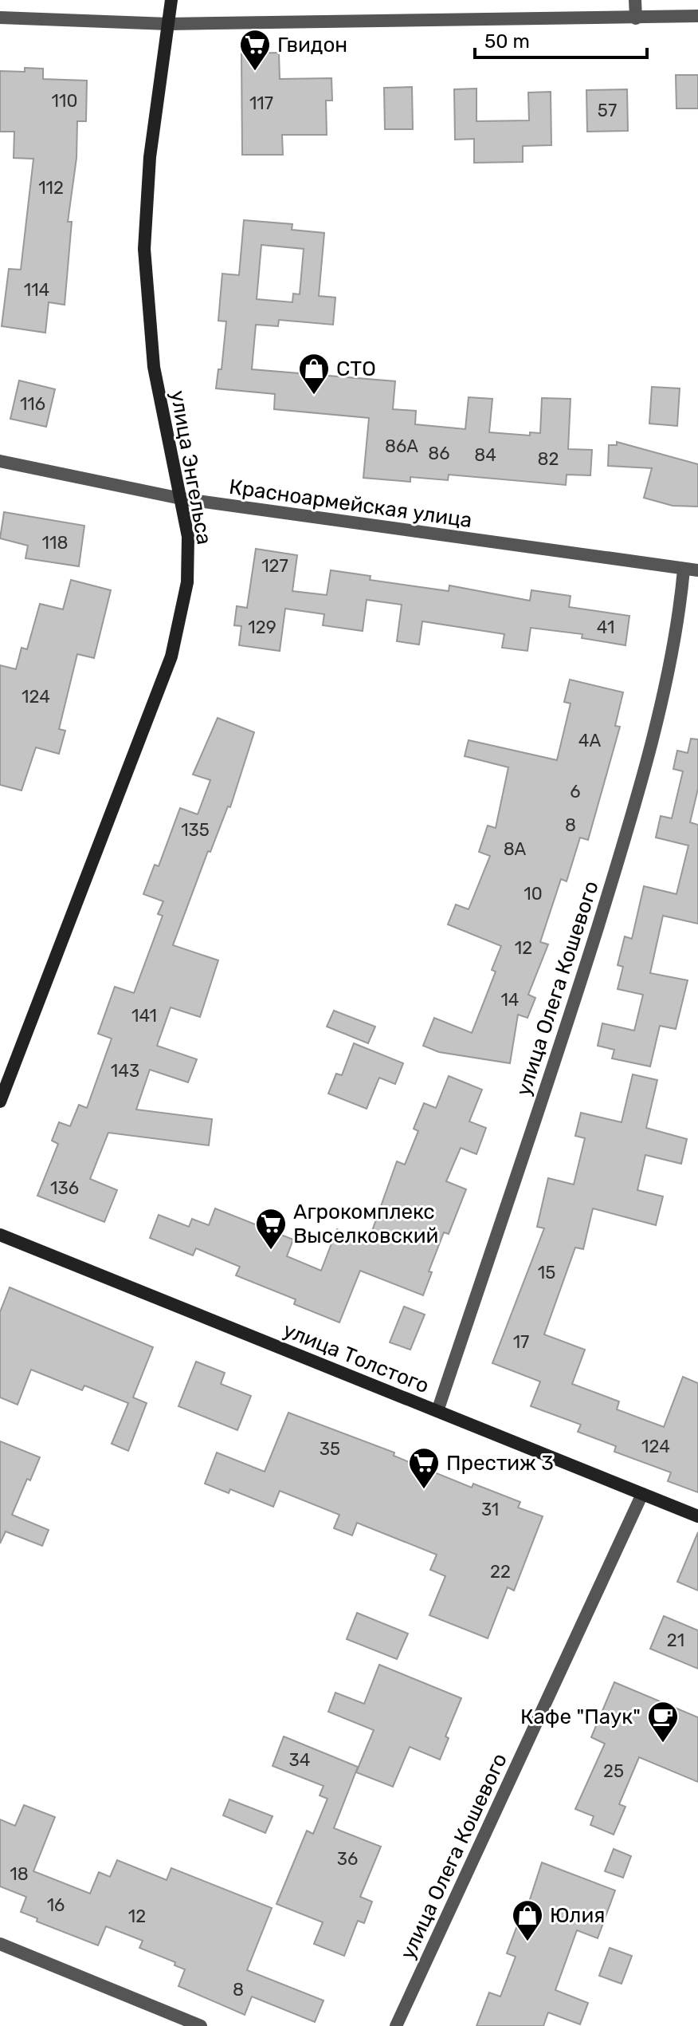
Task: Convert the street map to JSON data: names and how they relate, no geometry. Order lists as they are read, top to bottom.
{
  "streets": {
    "street": [
      "улица Энгельса",
      "Красноармейская улица",
      "улица Олега Кошевого",
      "улица Толстого"
    ]
  },
  "crossings": [
    ["улица Энгельса", "Красноармейская улица"],
    ["Красноармейская улица", "улица Олега Кошевого"],
    ["улица Олега Кошевого", "улица Толстого"]
  ],
  "places": {
    "supermarket": ["Гвидон", "Агрокомплекс Выселковский", "Престиж 3"],
    "shop": ["СТО", "Юлия"],
    "cafe": ["Кафе \"Паук\""]
  },
  "house_numbers": [
    "110",
    "117",
    "57",
    "112",
    "114",
    "116",
    "86А",
    "86",
    "84",
    "82",
    "118",
    "127",
    "129",
    "41",
    "124",
    "4А",
    "6",
    "8",
    "135",
    "8А",
    "10",
    "12",
    "14",
    "141",
    "143",
    "136",
    "15",
    "17",
    "124",
    "35",
    "31",
    "22",
    "21",
    "34",
    "25",
    "36",
    "18",
    "16",
    "12",
    "8"
  ],
  "scale_bar": "50 m"
}
